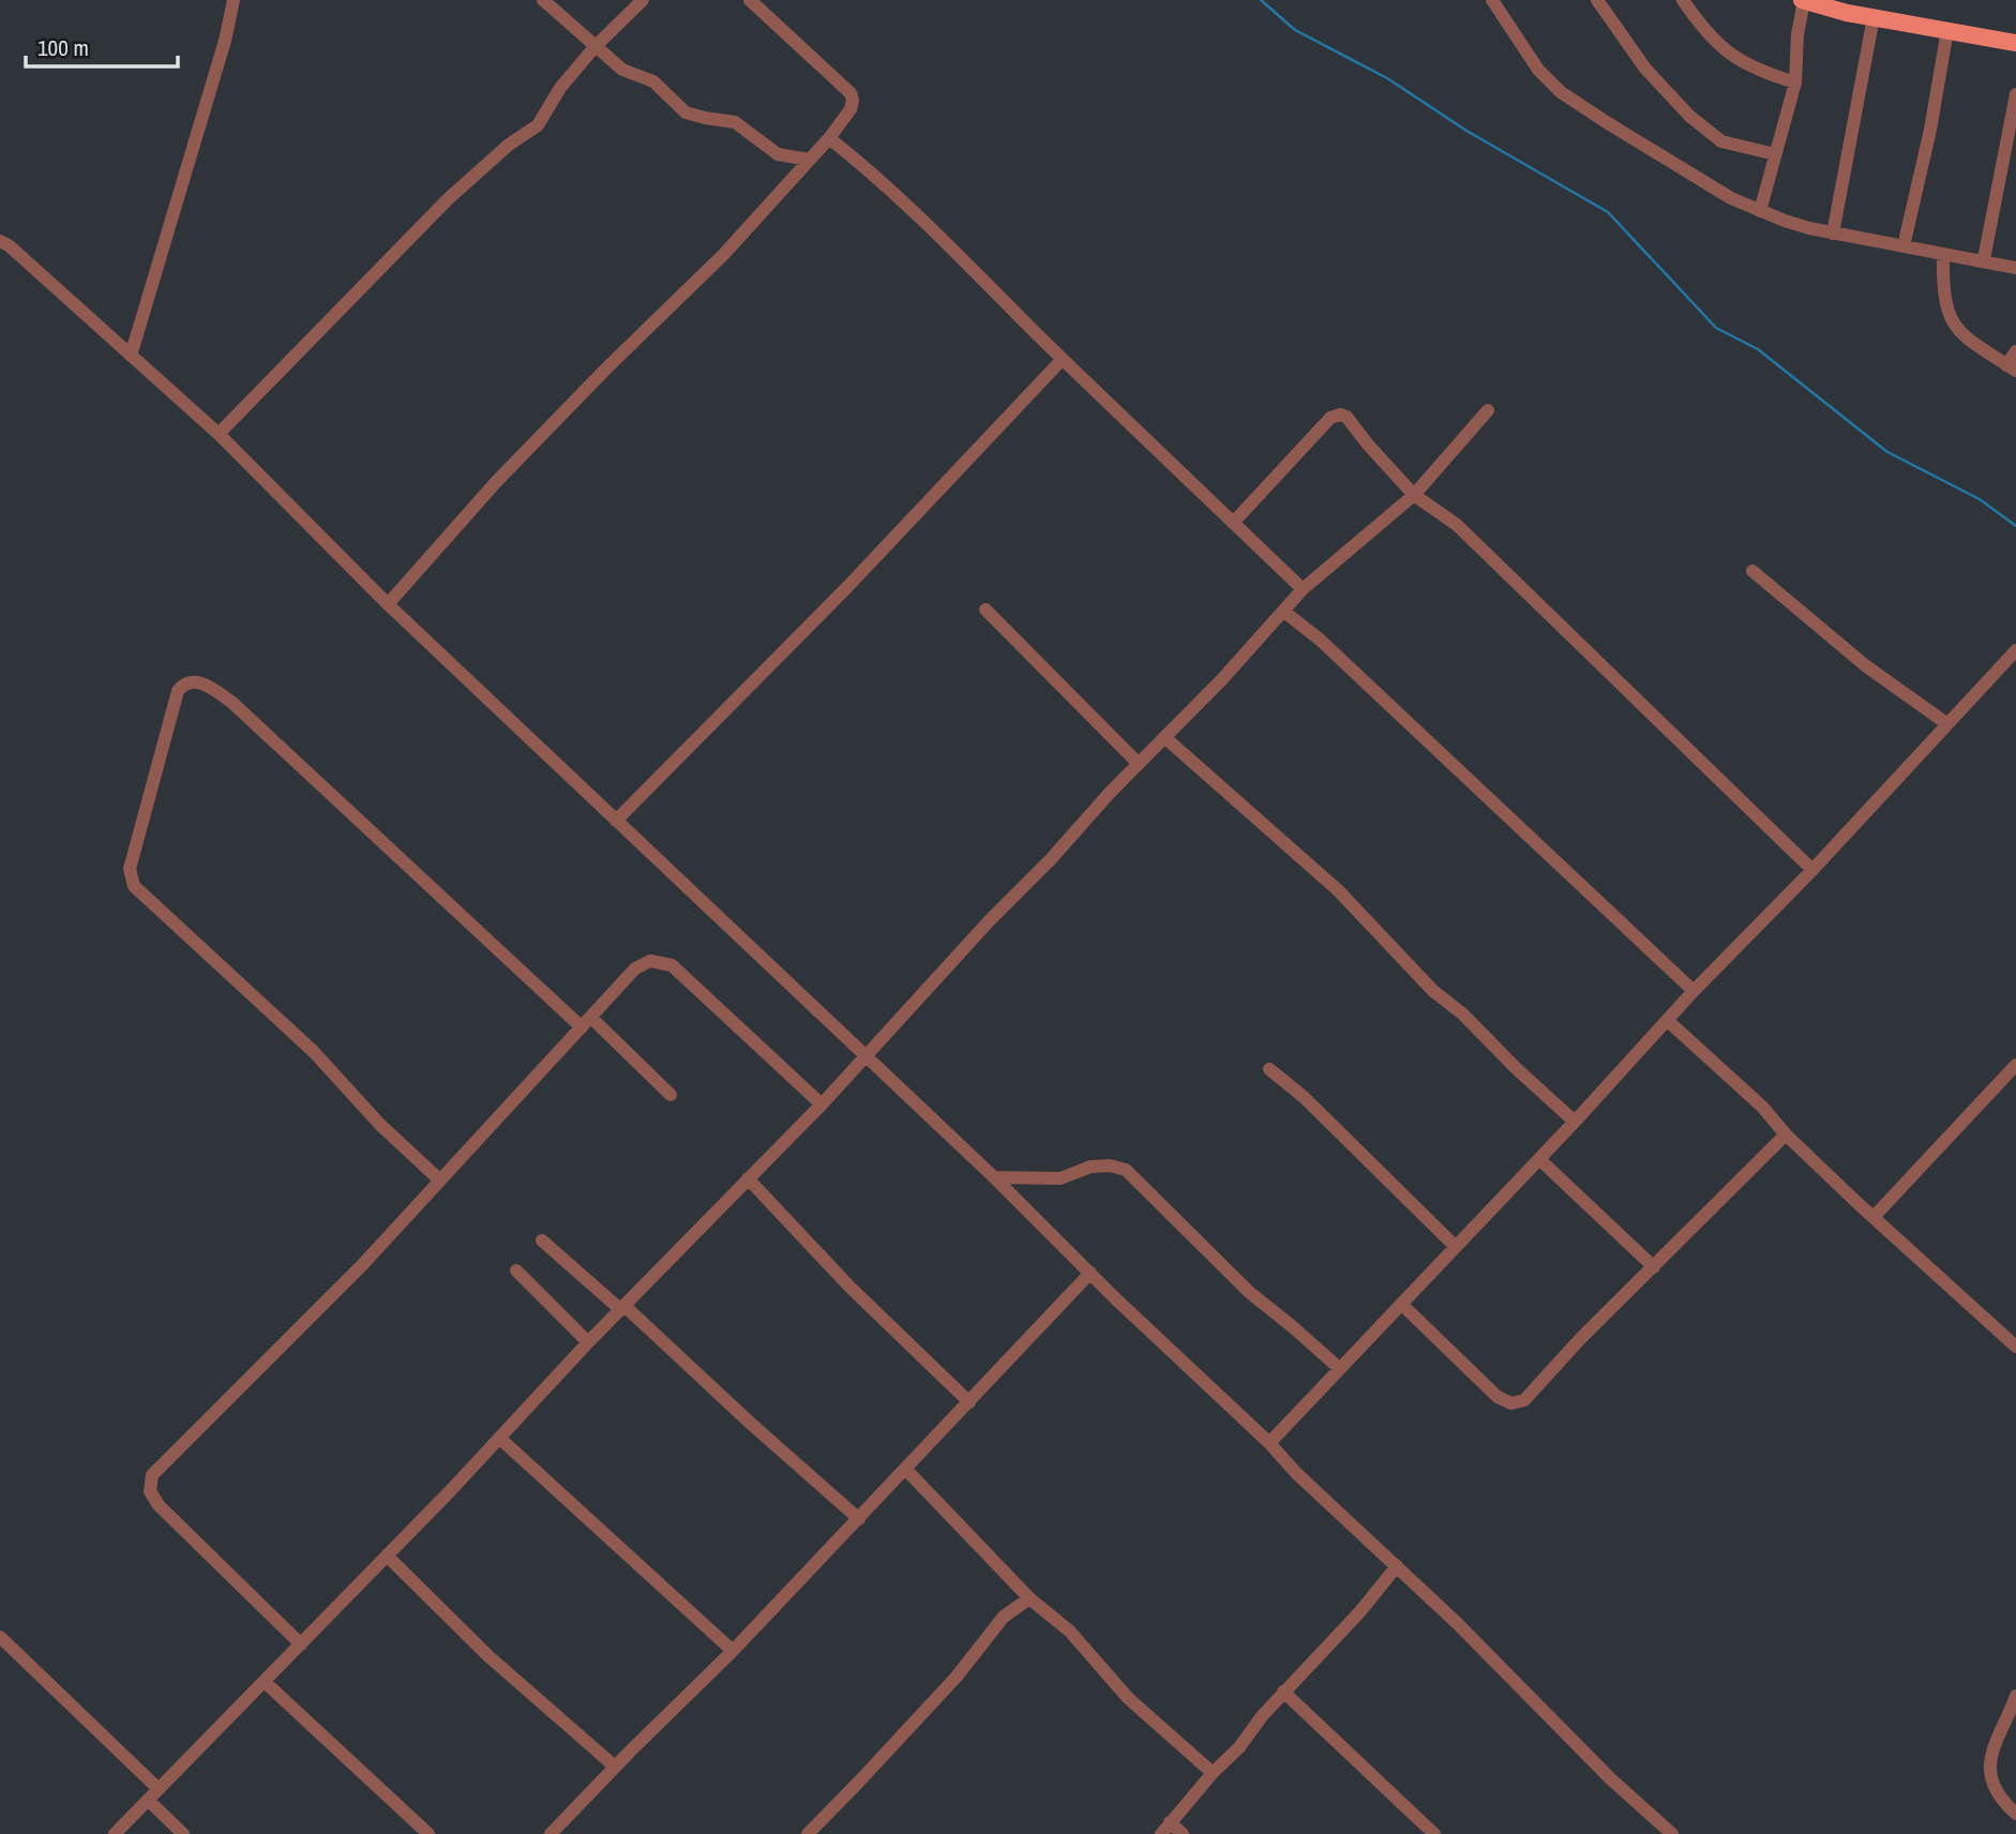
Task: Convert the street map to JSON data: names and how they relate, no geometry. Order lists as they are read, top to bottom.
{
  "scale_bar": "100 m"
}
